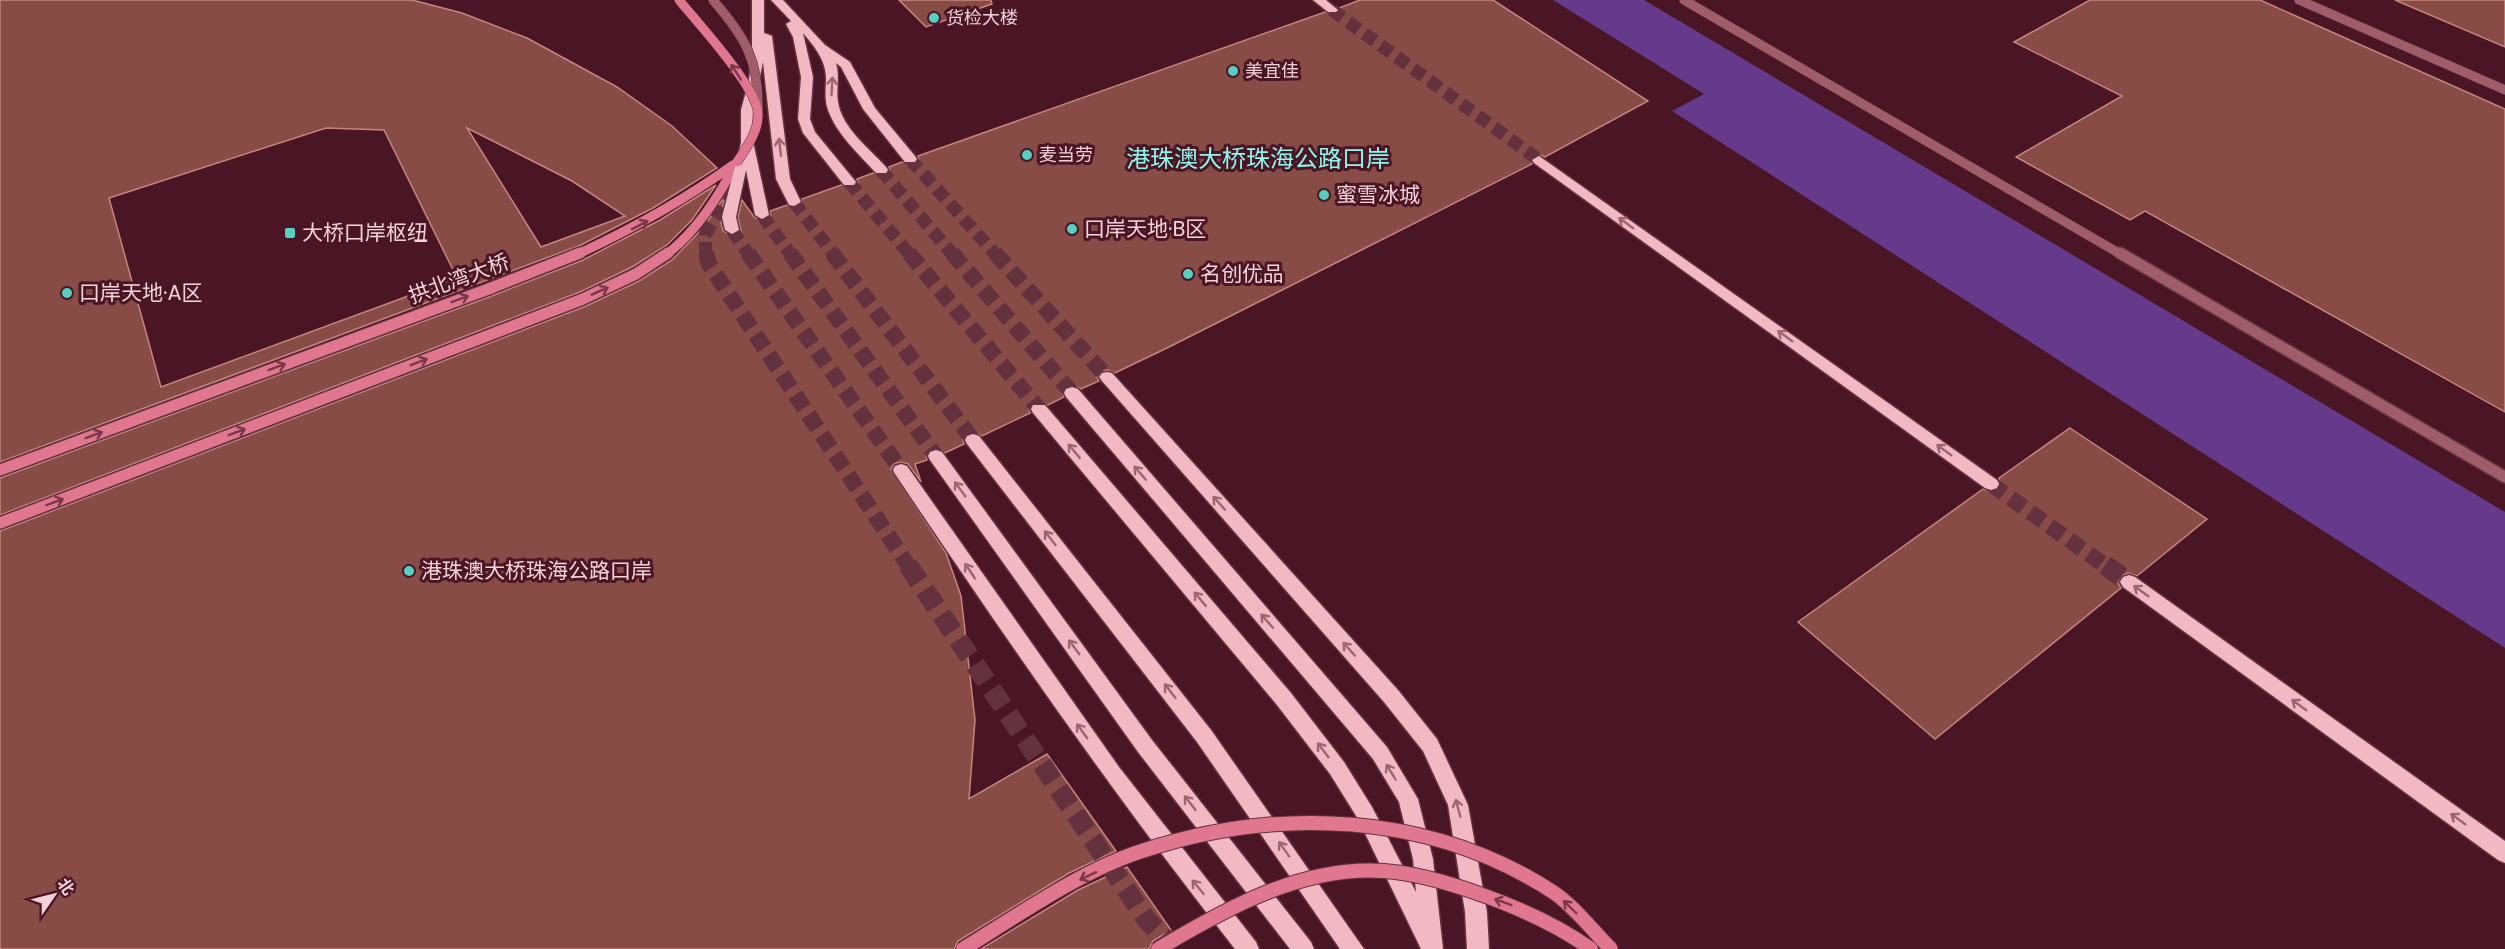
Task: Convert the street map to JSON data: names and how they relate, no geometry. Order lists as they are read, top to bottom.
{
  "streets": {
    "main road": ["拱北湾大桥"]
  },
  "districts": ["港珠澳大桥珠海公路口岸"],
  "places": {
    "other": [
      "货检大楼",
      "美宜佳",
      "麦当劳",
      "蜜雪冰城",
      "口岸天地·B区",
      "名创优品",
      "口岸天地·A区",
      "港珠澳大桥珠海公路口岸"
    ],
    "transit": ["大桥口岸枢纽"]
  },
  "north": "top right"
}
